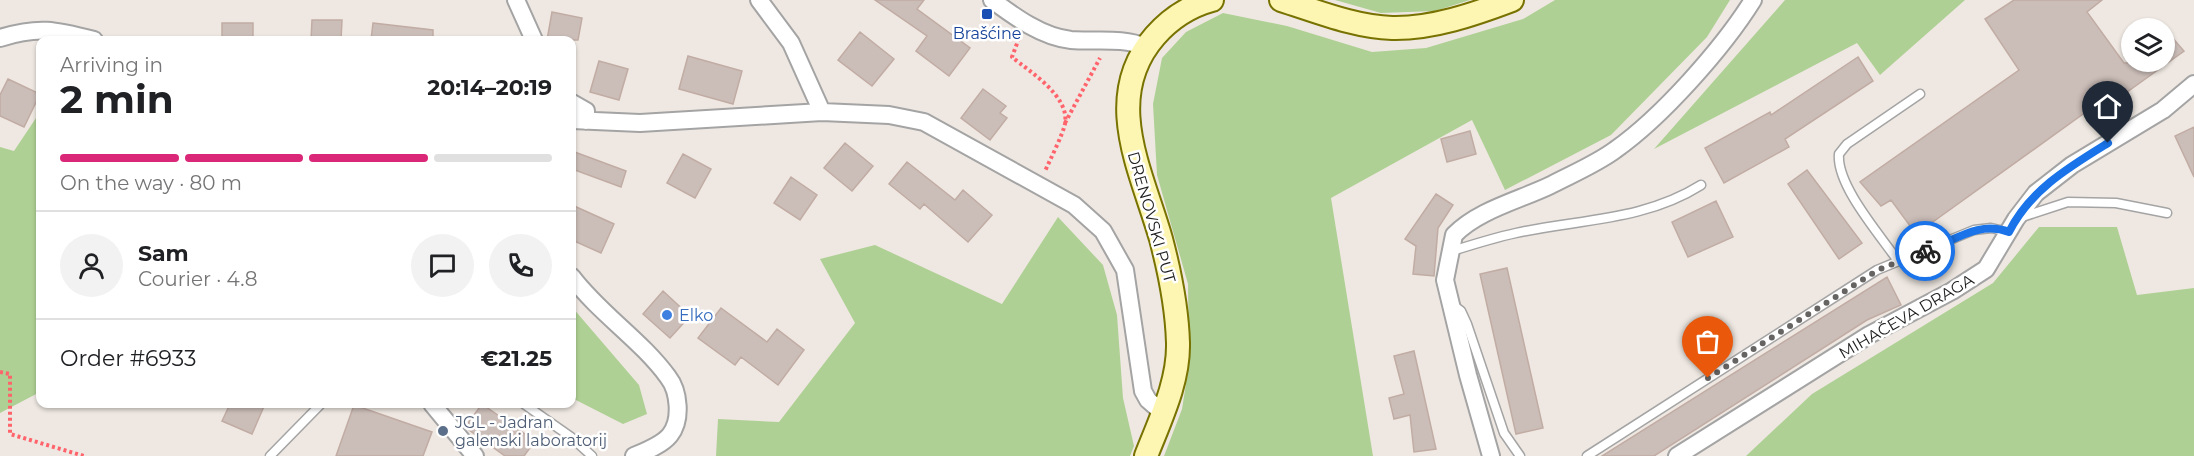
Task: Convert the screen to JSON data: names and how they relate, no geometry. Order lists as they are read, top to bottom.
{
  "streets": {
    "main road": ["DRENOVSKI PUT"],
    "street": ["MIHAČEVA DRAGA"]
  },
  "places": {
    "transit": ["Brašćine"],
    "other": ["Elko", "JGL - Jadran galenski laboratorij"]
  },
  "page": {
    "heading": ["2 min", "Arriving in", "20:14–20:19"],
    "panel": [
      "Sam",
      "Courier · 4.8",
      "Order #6933",
      "€21.25"
    ],
    "bar": "On the way · 80 m"
  }
}
